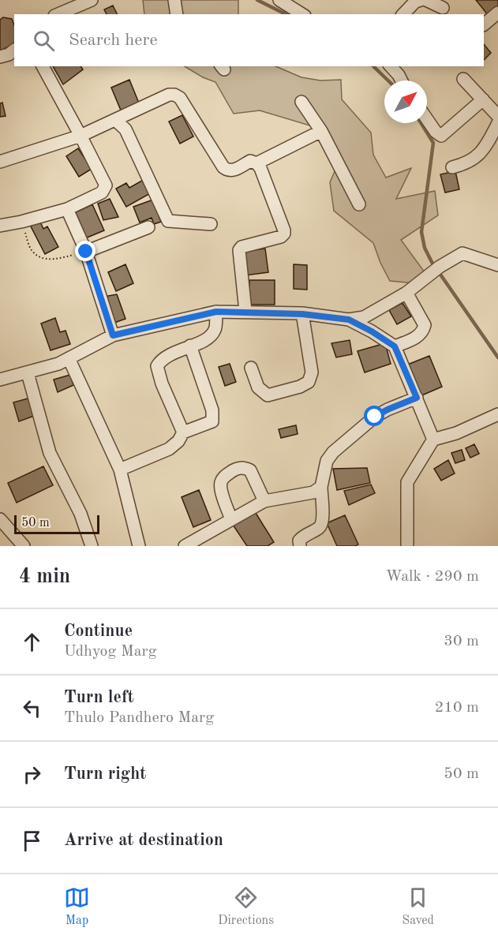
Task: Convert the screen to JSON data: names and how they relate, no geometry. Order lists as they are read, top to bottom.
{
  "scale_bar": "50 m",
  "north": "top right",
  "page": {
    "search": "Search here",
    "scale": "50 m",
    "heading": ["4 min", "Walk · 290 m"],
    "list": [
      ["Continue", "Udhyog Marg", "30 m"],
      ["Turn left", "Thulo Pandhero Marg", "210 m"],
      ["Turn right", "50 m"],
      "Arrive at destination"
    ],
    "nav": ["Map", "Directions", "Saved"]
  }
}
